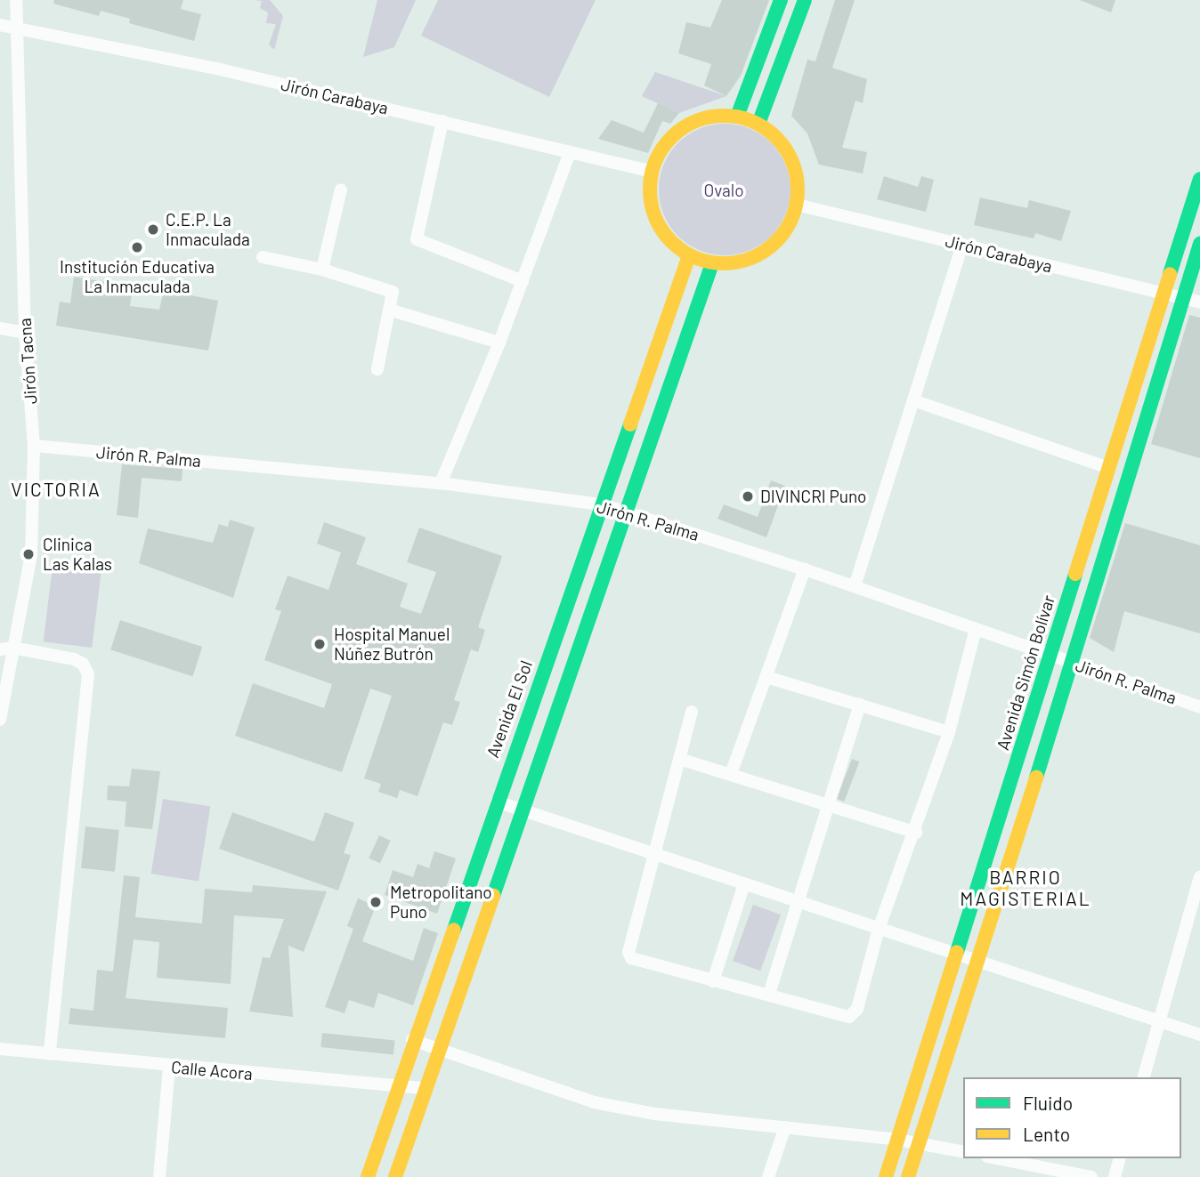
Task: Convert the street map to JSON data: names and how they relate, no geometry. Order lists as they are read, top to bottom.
{
  "streets": {
    "main road": ["Avenida Simón Bolívar", "Avenida El Sol"],
    "street": [
      "Jirón Carabaya",
      "Jirón Tacna",
      "Jirón R. Palma",
      "Calle Acora"
    ]
  },
  "crossings": [
    ["Jirón Carabaya", "Jirón Tacna"],
    ["Jirón Carabaya", "Avenida Simón Bolívar"],
    ["Jirón Carabaya", "Avenida El Sol"],
    ["Jirón Tacna", "Jirón R. Palma"],
    ["Jirón R. Palma", "Avenida Simón Bolívar"],
    ["Jirón R. Palma", "Avenida El Sol"],
    ["Avenida El Sol", "Calle Acora"]
  ],
  "districts": ["VICTORIA", "BARRIO MAGISTERIAL"],
  "parks": ["Ovalo"],
  "places": [
    "C.E.P. La Inmaculada",
    "Institución Educativa La Inmaculada",
    "DIVINCRI Puno",
    "Clinica Las Kalas",
    "Hospital Manuel Núñez Butrón",
    "Metropolitano Puno"
  ],
  "legend": ["Fluido", "Lento"]
}
